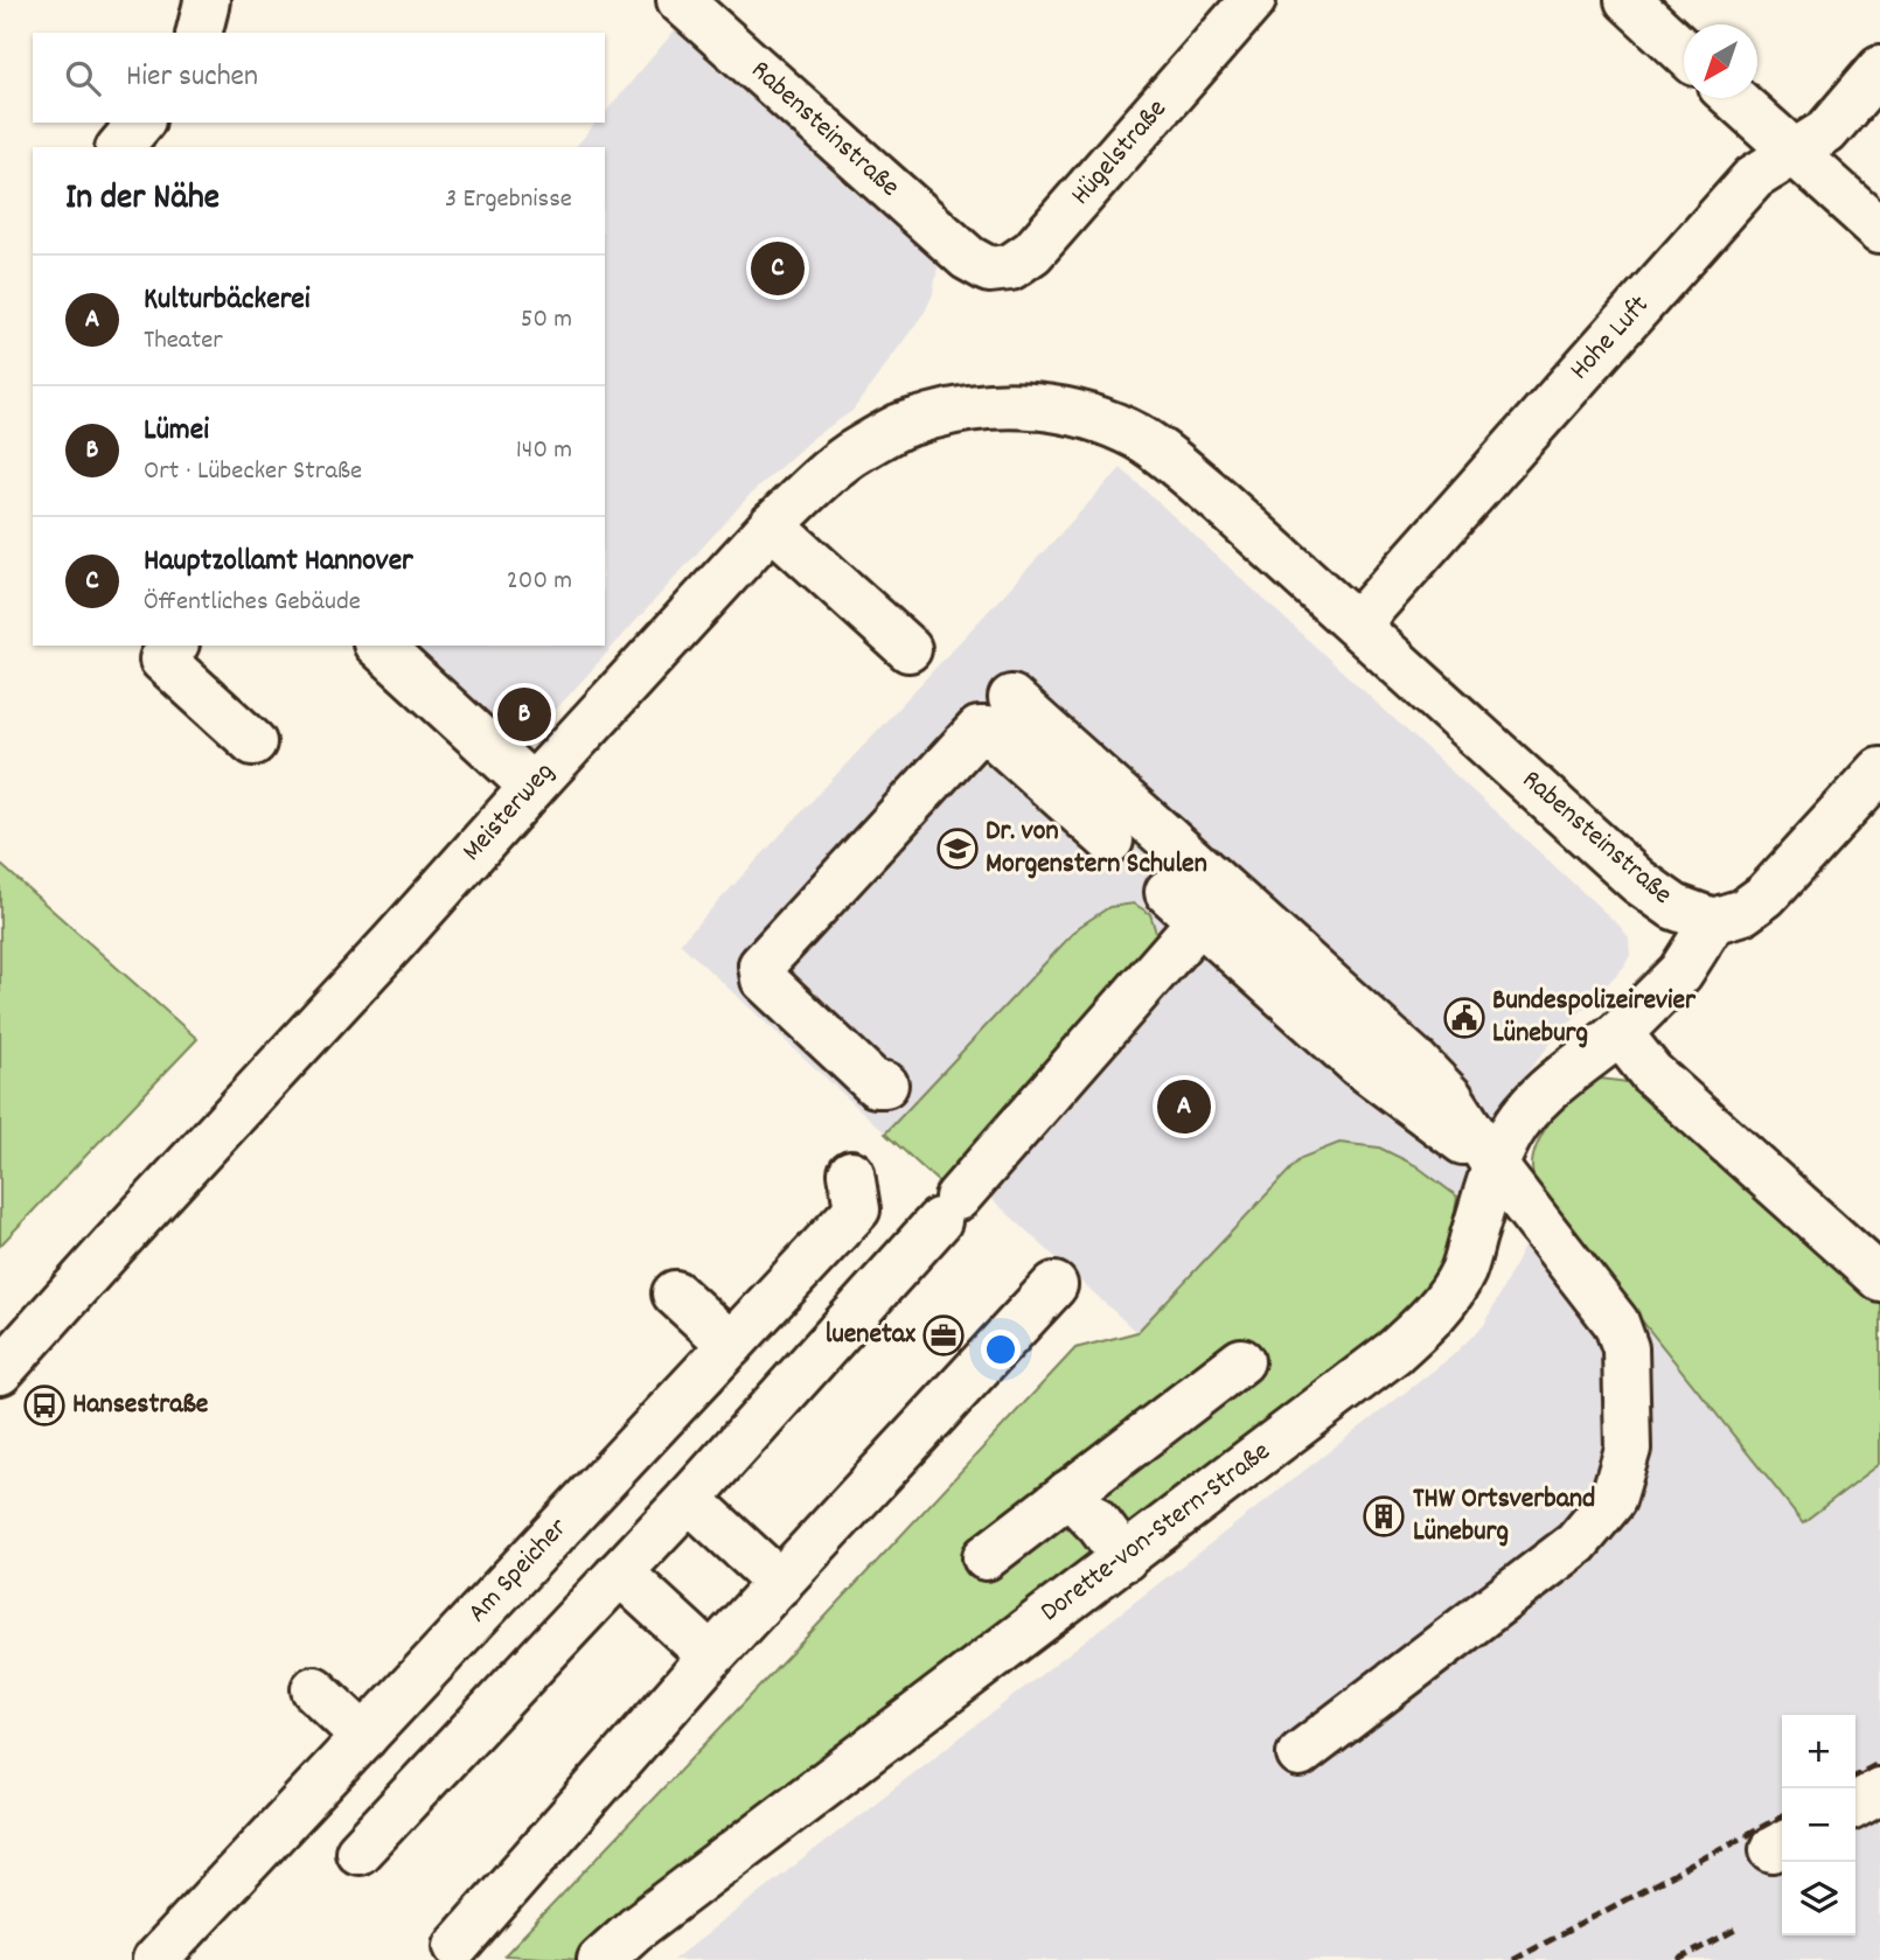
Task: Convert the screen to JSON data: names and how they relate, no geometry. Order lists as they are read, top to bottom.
{
  "streets": {
    "street": [
      "Rabensteinstraße",
      "Hügelstraße",
      "Hohe Luft",
      "Meisterweg",
      "Dorette-von-Stern-Straße",
      "Am Speicher"
    ]
  },
  "crossings": [
    ["Rabensteinstraße", "Hügelstraße"],
    ["Rabensteinstraße", "Hohe Luft"],
    ["Rabensteinstraße", "Meisterweg"]
  ],
  "places": {
    "school or university": ["Dr. von Morgenstern Schulen"],
    "public building": ["Bundespolizeirevier Lüneburg"],
    "office": ["luenetax"],
    "bus stop": ["Hansestraße"],
    "building": ["THW Ortsverband Lüneburg"]
  },
  "north": "bottom left",
  "page": {
    "search": "Hier suchen",
    "heading": ["In der Nähe", "3 Ergebnisse"],
    "pins": ["C", "B", "A"],
    "list": [
      {
        "mark": "A",
        "name": "Kulturbäckerei",
        "note": "Theater",
        "value": "50 m"
      },
      {
        "mark": "B",
        "name": "Lümei",
        "note": "Ort · Lübecker Straße",
        "value": "140 m"
      },
      {
        "mark": "C",
        "name": "Hauptzollamt Hannover",
        "note": "Öffentliches Gebäude",
        "value": "200 m"
      }
    ],
    "map_buttons": ["+", "−"]
  }
}
